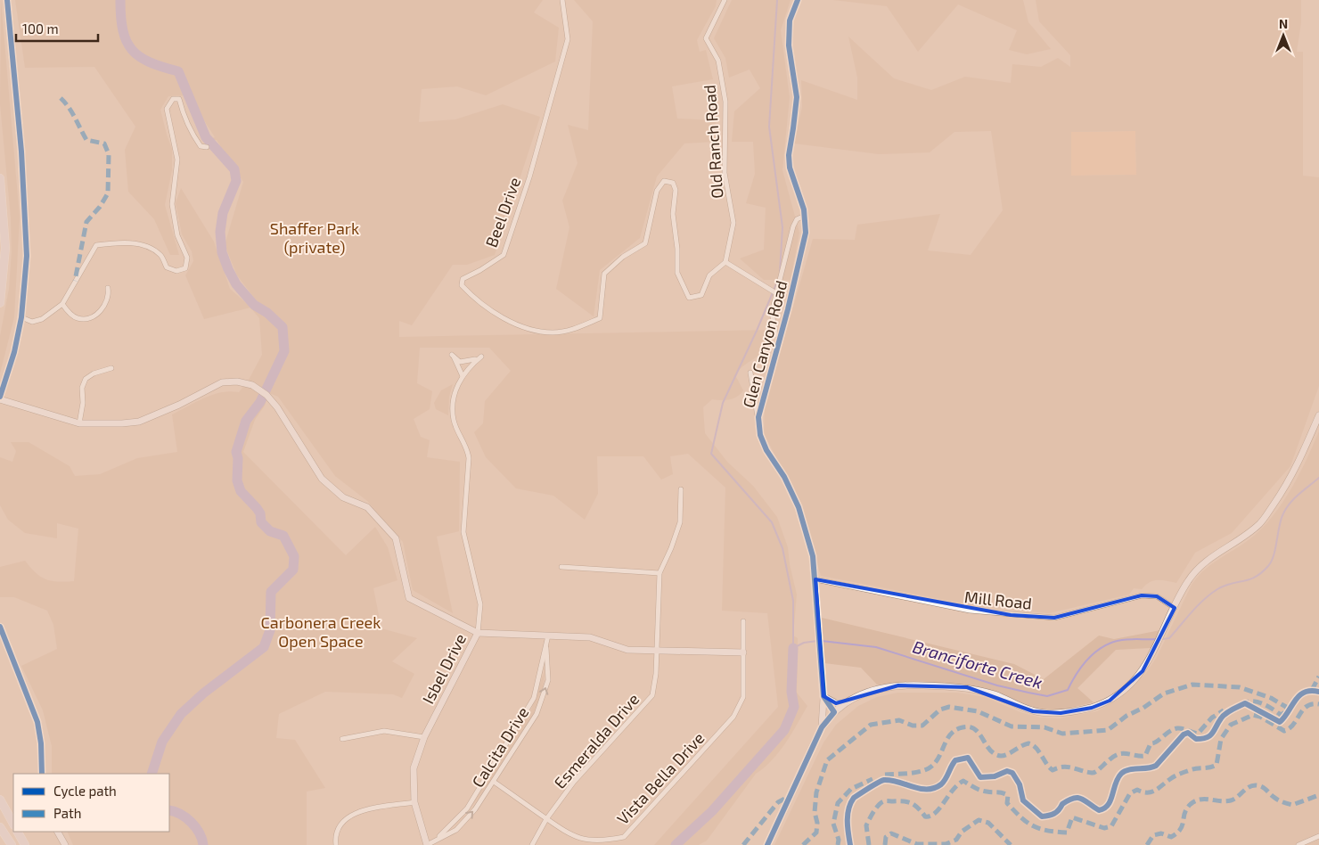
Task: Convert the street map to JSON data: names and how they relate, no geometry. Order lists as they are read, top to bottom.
{
  "streets": {
    "street": [
      "Old Ranch Road",
      "Beel Drive",
      "Glen Canyon Road",
      "Mill Road",
      "Isbel Drive",
      "Esmeralda Drive",
      "Calcita Drive",
      "Vista Bella Drive"
    ]
  },
  "crossings": [
    ["Old Ranch Road", "Beel Drive"],
    ["Glen Canyon Road", "Mill Road"],
    ["Isbel Drive", "Calcita Drive"],
    ["Esmeralda Drive", "Vista Bella Drive"],
    ["Calcita Drive", "Vista Bella Drive"]
  ],
  "water": ["Branciforte Creek"],
  "parks": ["Shaffer Park (private)", "Carbonera Creek Open Space"],
  "legend": ["Cycle path", "Path"],
  "scale_bar": "100 m",
  "north": "top"
}
